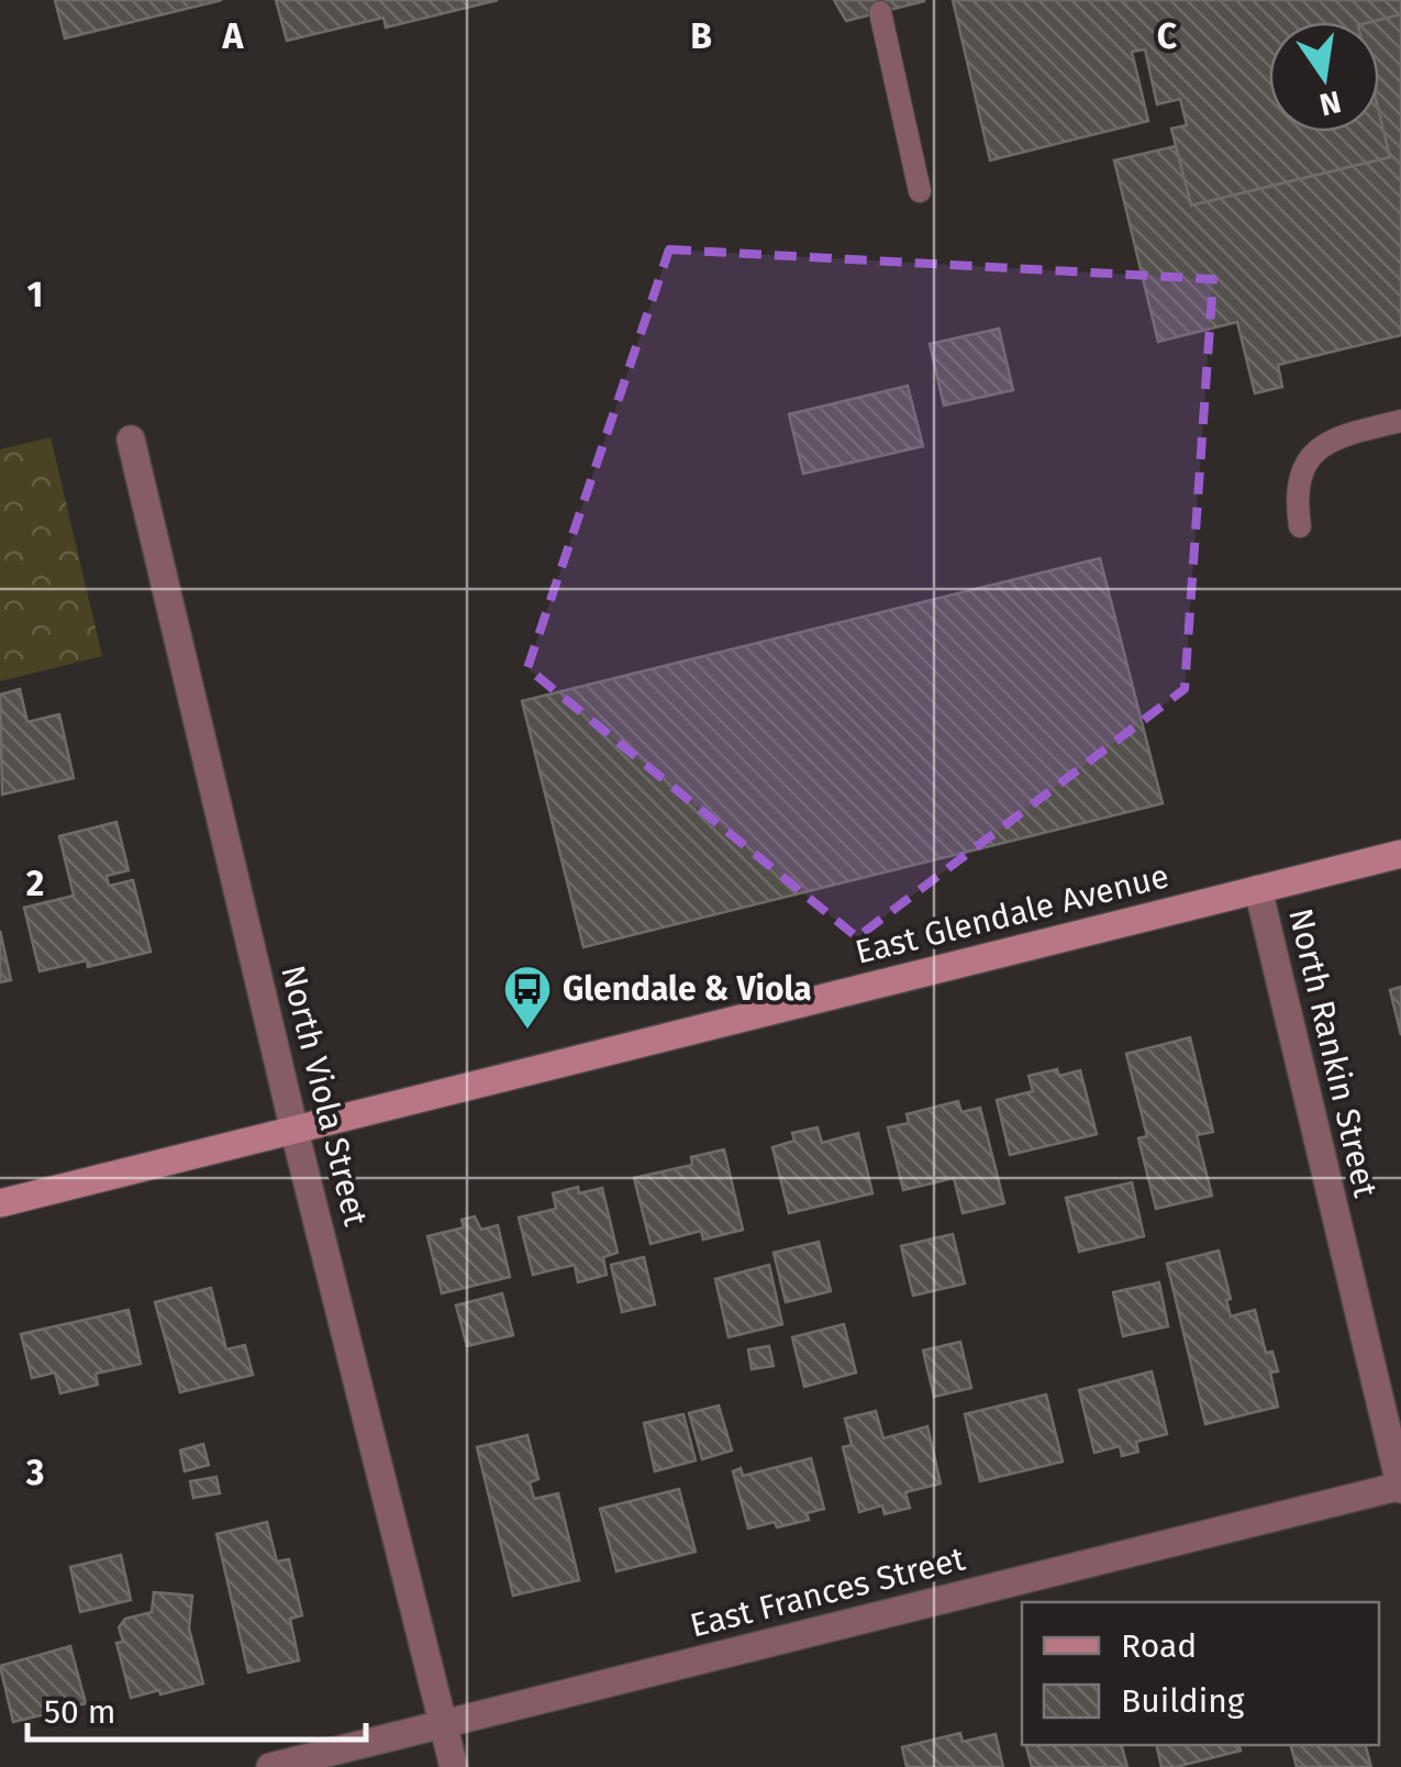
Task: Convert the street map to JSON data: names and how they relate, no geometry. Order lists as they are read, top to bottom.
{
  "streets": {
    "street": [
      "East Glendale Avenue",
      "North Rankin Street",
      "North Viola Street",
      "East Frances Street"
    ]
  },
  "crossings": [
    ["East Glendale Avenue", "North Rankin Street"],
    ["East Glendale Avenue", "North Viola Street"],
    ["North Rankin Street", "East Frances Street"],
    ["North Viola Street", "East Frances Street"]
  ],
  "places": {
    "bus stop": ["Glendale & Viola"]
  },
  "legend": ["Road", "Building"],
  "scale_bar": "50 m",
  "north": "bottom",
  "grid": {
    "columns": ["A", "B", "C"],
    "rows": ["1", "2", "3"]
  }
}
